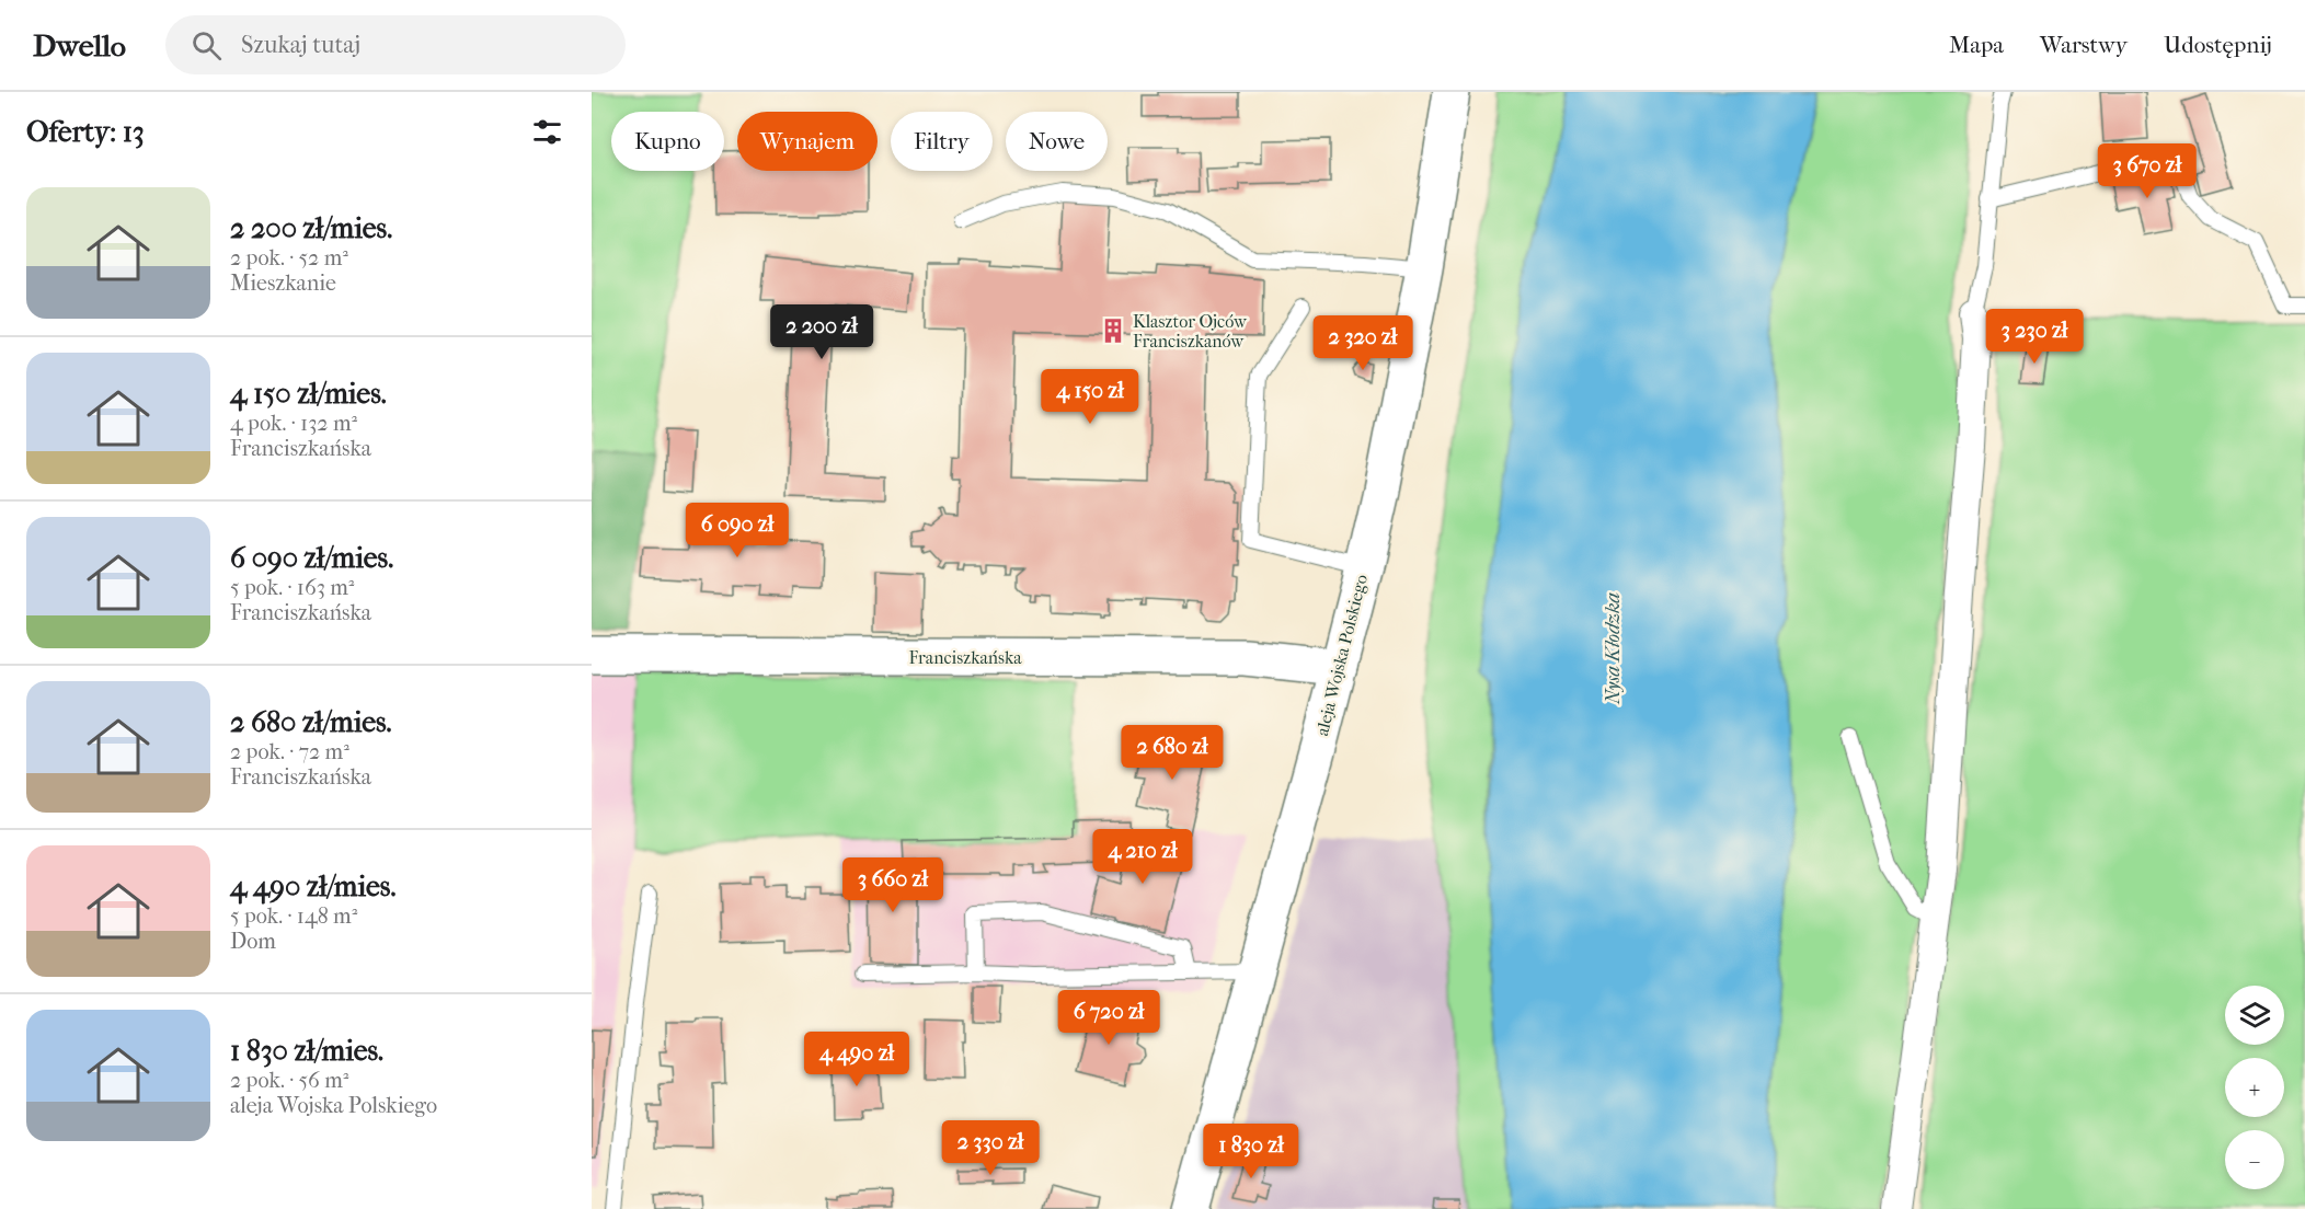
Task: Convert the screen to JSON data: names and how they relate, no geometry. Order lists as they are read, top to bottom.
{
  "streets": {
    "street": ["aleja Wojska Polskiego", "Franciszkańska"]
  },
  "crossings": [
    ["aleja Wojska Polskiego", "Franciszkańska"]
  ],
  "water": ["Nysa Kłodzka"],
  "places": {
    "building": ["Klasztor Ojców Franciszkanów"]
  },
  "page": {
    "header": "Dwello",
    "search": "Szukaj tutaj",
    "nav": ["Mapa", "Warstwy", "Udostępnij"],
    "heading": "Oferty: 13",
    "chip": [
      "Kupno",
      "Wynajem",
      "Filtry",
      "Nowe"
    ],
    "price": [
      "3 670 zł",
      "2 200 zł",
      "3 230 zł",
      "2 320 zł",
      "4 150 zł",
      "6 090 zł",
      "2 680 zł",
      "4 210 zł",
      "3 660 zł",
      "6 720 zł",
      "4 490 zł",
      "2 330 zł",
      "1 830 zł"
    ],
    "list": [
      {
        "name": "2 200 zł/mies.",
        "note": "2 pok. · 52 m² · Mieszkanie"
      },
      {
        "name": "4 150 zł/mies.",
        "note": "4 pok. · 132 m² · Franciszkańska"
      },
      {
        "name": "6 090 zł/mies.",
        "note": "5 pok. · 163 m² · Franciszkańska"
      },
      {
        "name": "2 680 zł/mies.",
        "note": "2 pok. · 72 m² · Franciszkańska"
      },
      {
        "name": "4 490 zł/mies.",
        "note": "5 pok. · 148 m² · Dom"
      },
      {
        "name": "1 830 zł/mies.",
        "note": "2 pok. · 56 m² · aleja Wojska Polskiego"
      }
    ],
    "map_buttons": ["+", "−"]
  }
}
